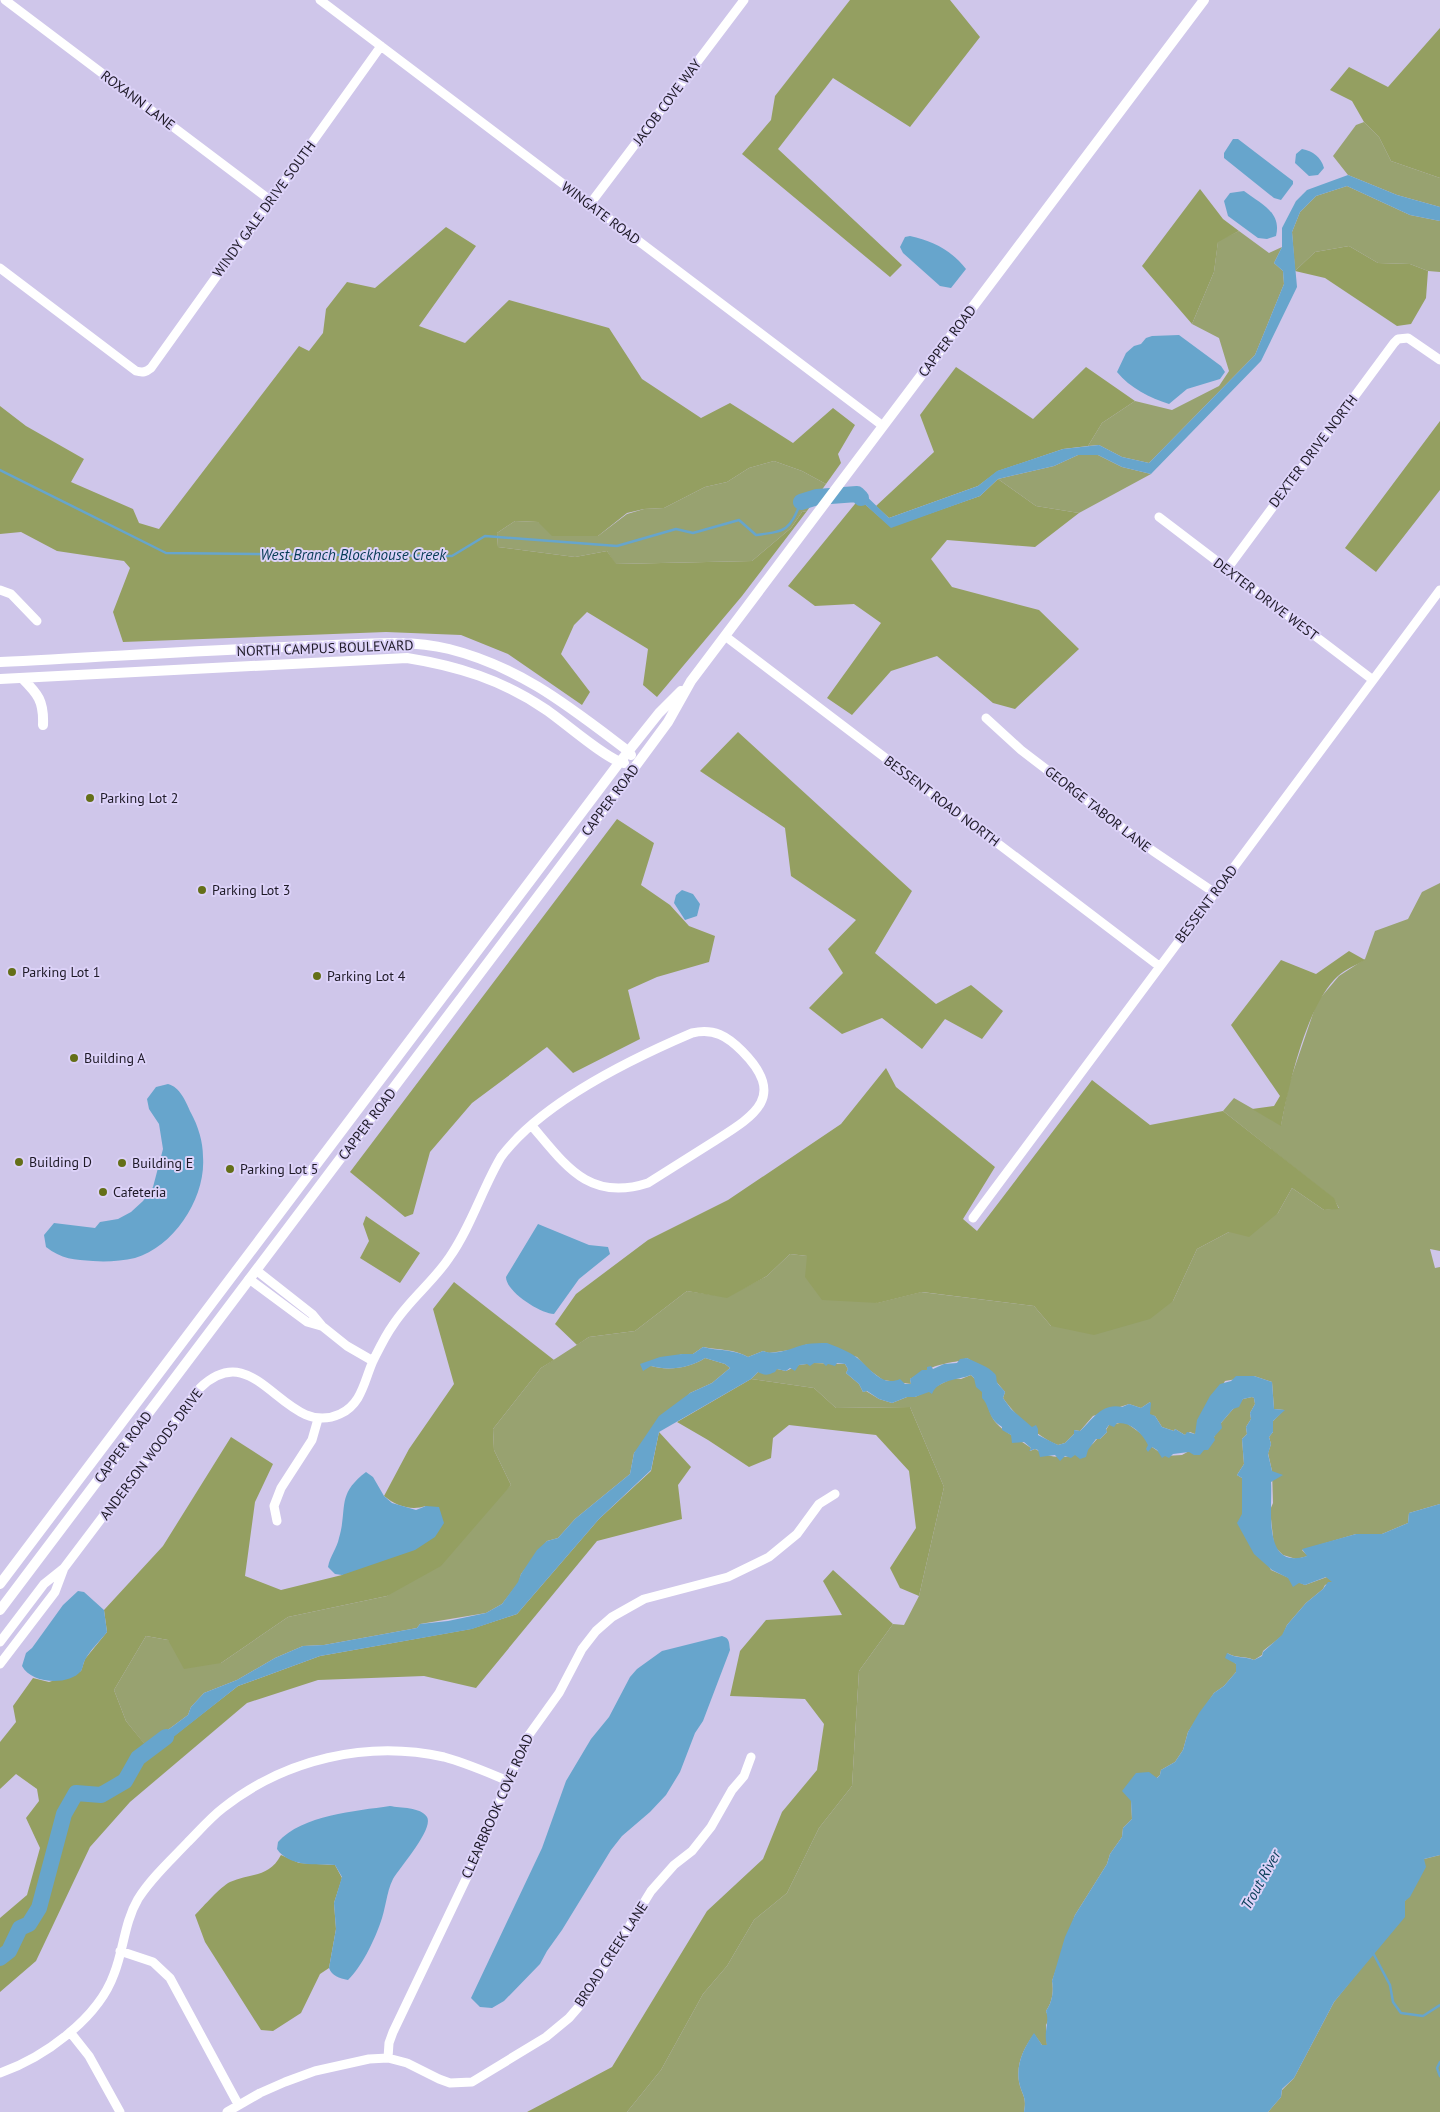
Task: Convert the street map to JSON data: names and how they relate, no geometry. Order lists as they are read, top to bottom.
{
  "streets": {
    "street": [
      "ROXANN LANE",
      "JACOB COVE WAY",
      "WINDY GALE DRIVE SOUTH",
      "WINGATE ROAD",
      "CAPPER ROAD",
      "DEXTER DRIVE NORTH",
      "DEXTER DRIVE WEST",
      "NORTH CAMPUS BOULEVARD",
      "BESSENT ROAD NORTH",
      "GEORGE TABOR LANE",
      "BESSENT ROAD",
      "ANDERSON WOODS DRIVE",
      "CLEARBROOK COVE ROAD",
      "BROAD CREEK LANE"
    ]
  },
  "crossings": [
    ["ROXANN LANE", "WINDY GALE DRIVE SOUTH"],
    ["JACOB COVE WAY", "WINGATE ROAD"],
    ["WINDY GALE DRIVE SOUTH", "WINGATE ROAD"],
    ["WINGATE ROAD", "CAPPER ROAD"],
    ["CAPPER ROAD", "NORTH CAMPUS BOULEVARD"],
    ["CAPPER ROAD", "BESSENT ROAD NORTH"],
    ["DEXTER DRIVE NORTH", "DEXTER DRIVE WEST"],
    ["DEXTER DRIVE WEST", "BESSENT ROAD"],
    ["BESSENT ROAD NORTH", "BESSENT ROAD"],
    ["GEORGE TABOR LANE", "BESSENT ROAD"],
    ["CLEARBROOK COVE ROAD", "BROAD CREEK LANE"]
  ],
  "water": ["West Branch Blockhouse Creek", "Trout River"],
  "places": [
    "Parking Lot 2",
    "Parking Lot 3",
    "Parking Lot 1",
    "Parking Lot 4",
    "Building A",
    "Building D",
    "Building E",
    "Parking Lot 5",
    "Cafeteria"
  ]
}
